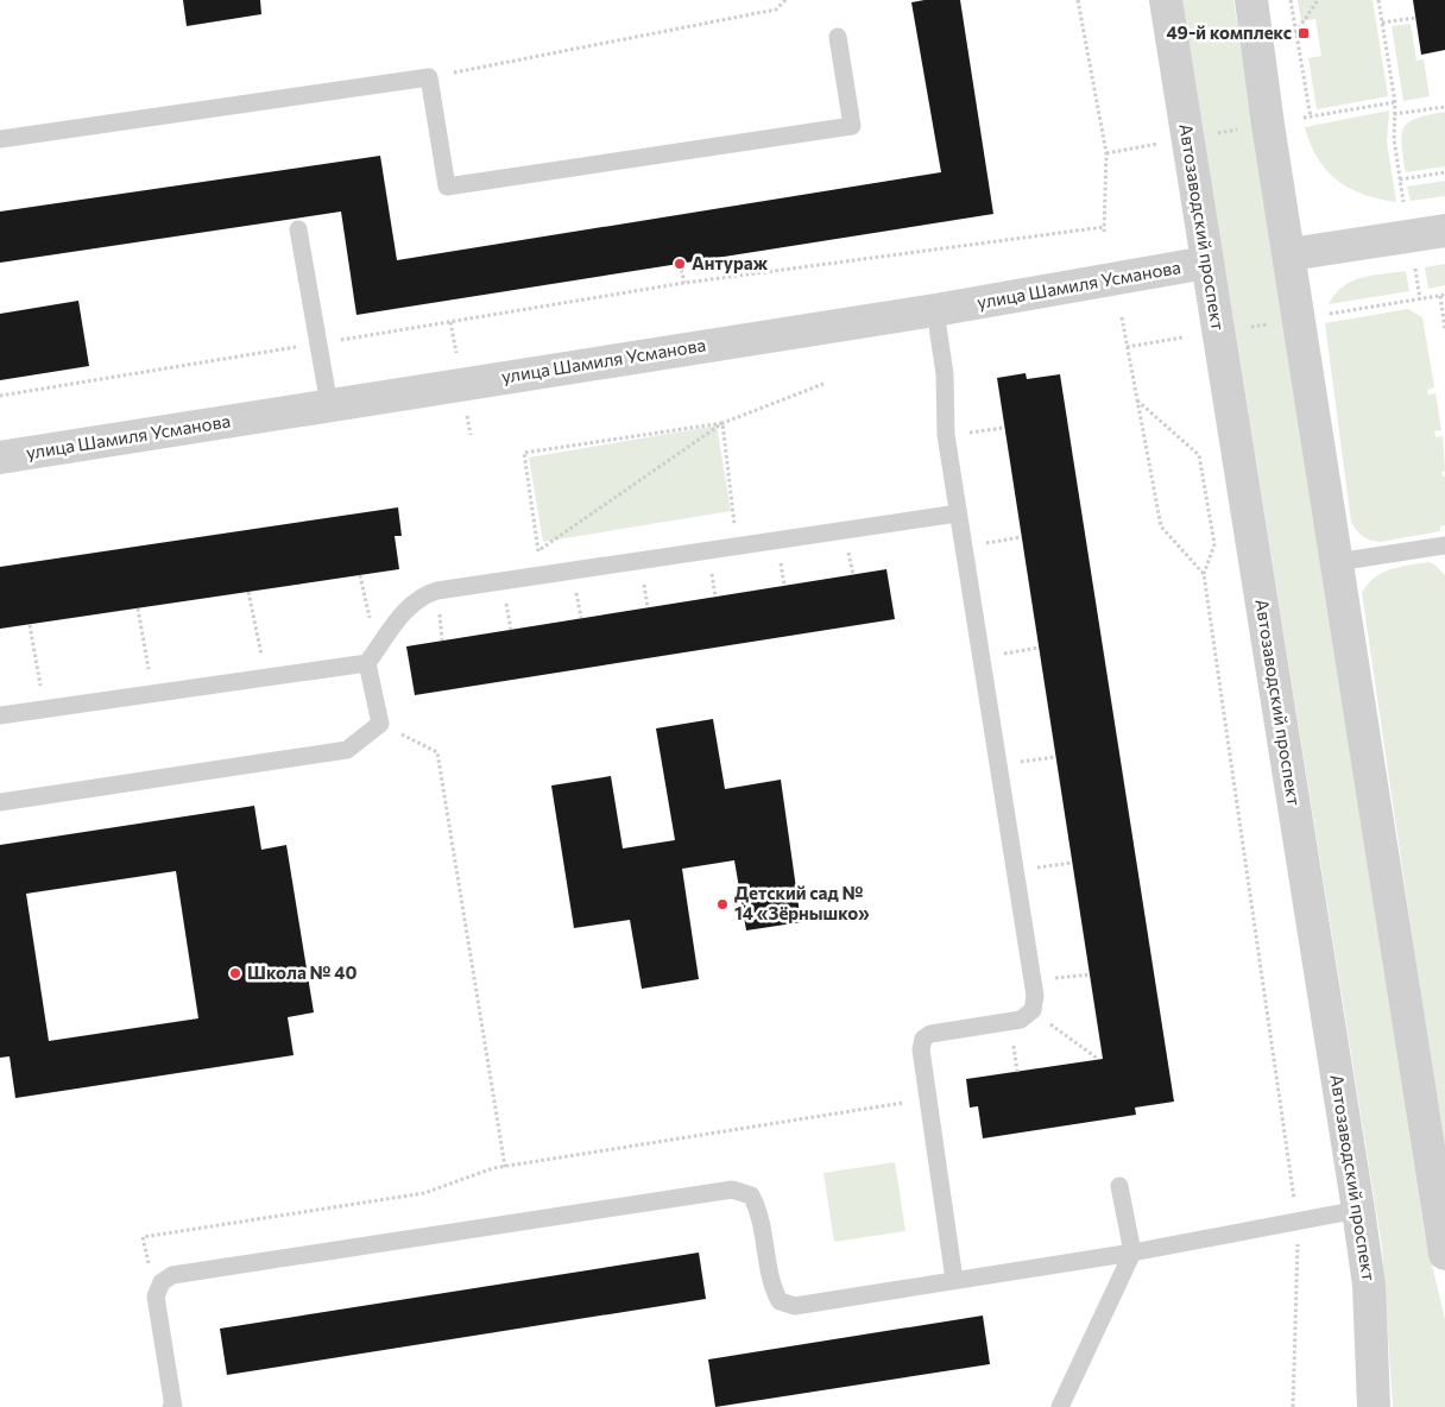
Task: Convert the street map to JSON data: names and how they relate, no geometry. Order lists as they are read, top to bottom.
{
  "streets": {
    "street": ["Автозаводский проспект", "улица Шамиля Усманова"]
  },
  "crossings": [
    ["Автозаводский проспект", "улица Шамиля Усманова"]
  ],
  "places": {
    "transit": ["49-й комплекс"],
    "other": ["Антураж", "Детский сад № 14 «Зёрнышко»", "Школа № 40"]
  }
}
